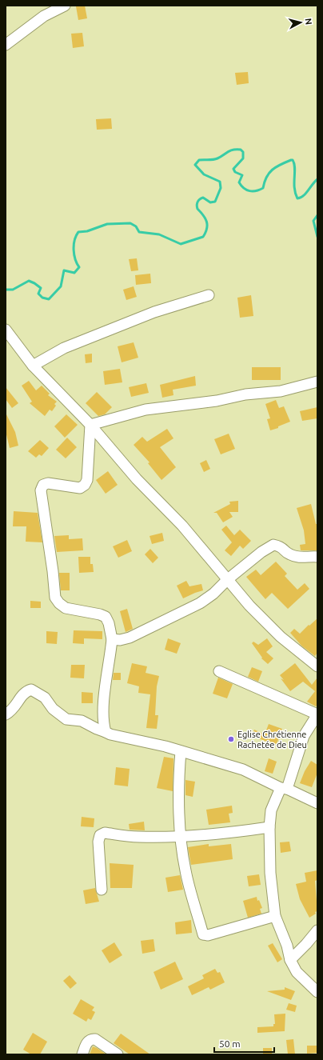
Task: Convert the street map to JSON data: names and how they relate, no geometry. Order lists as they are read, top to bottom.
{
  "places": ["Eglise Chrétienne Rachetée de Dieu"],
  "scale_bar": "50 m",
  "north": "right"
}
